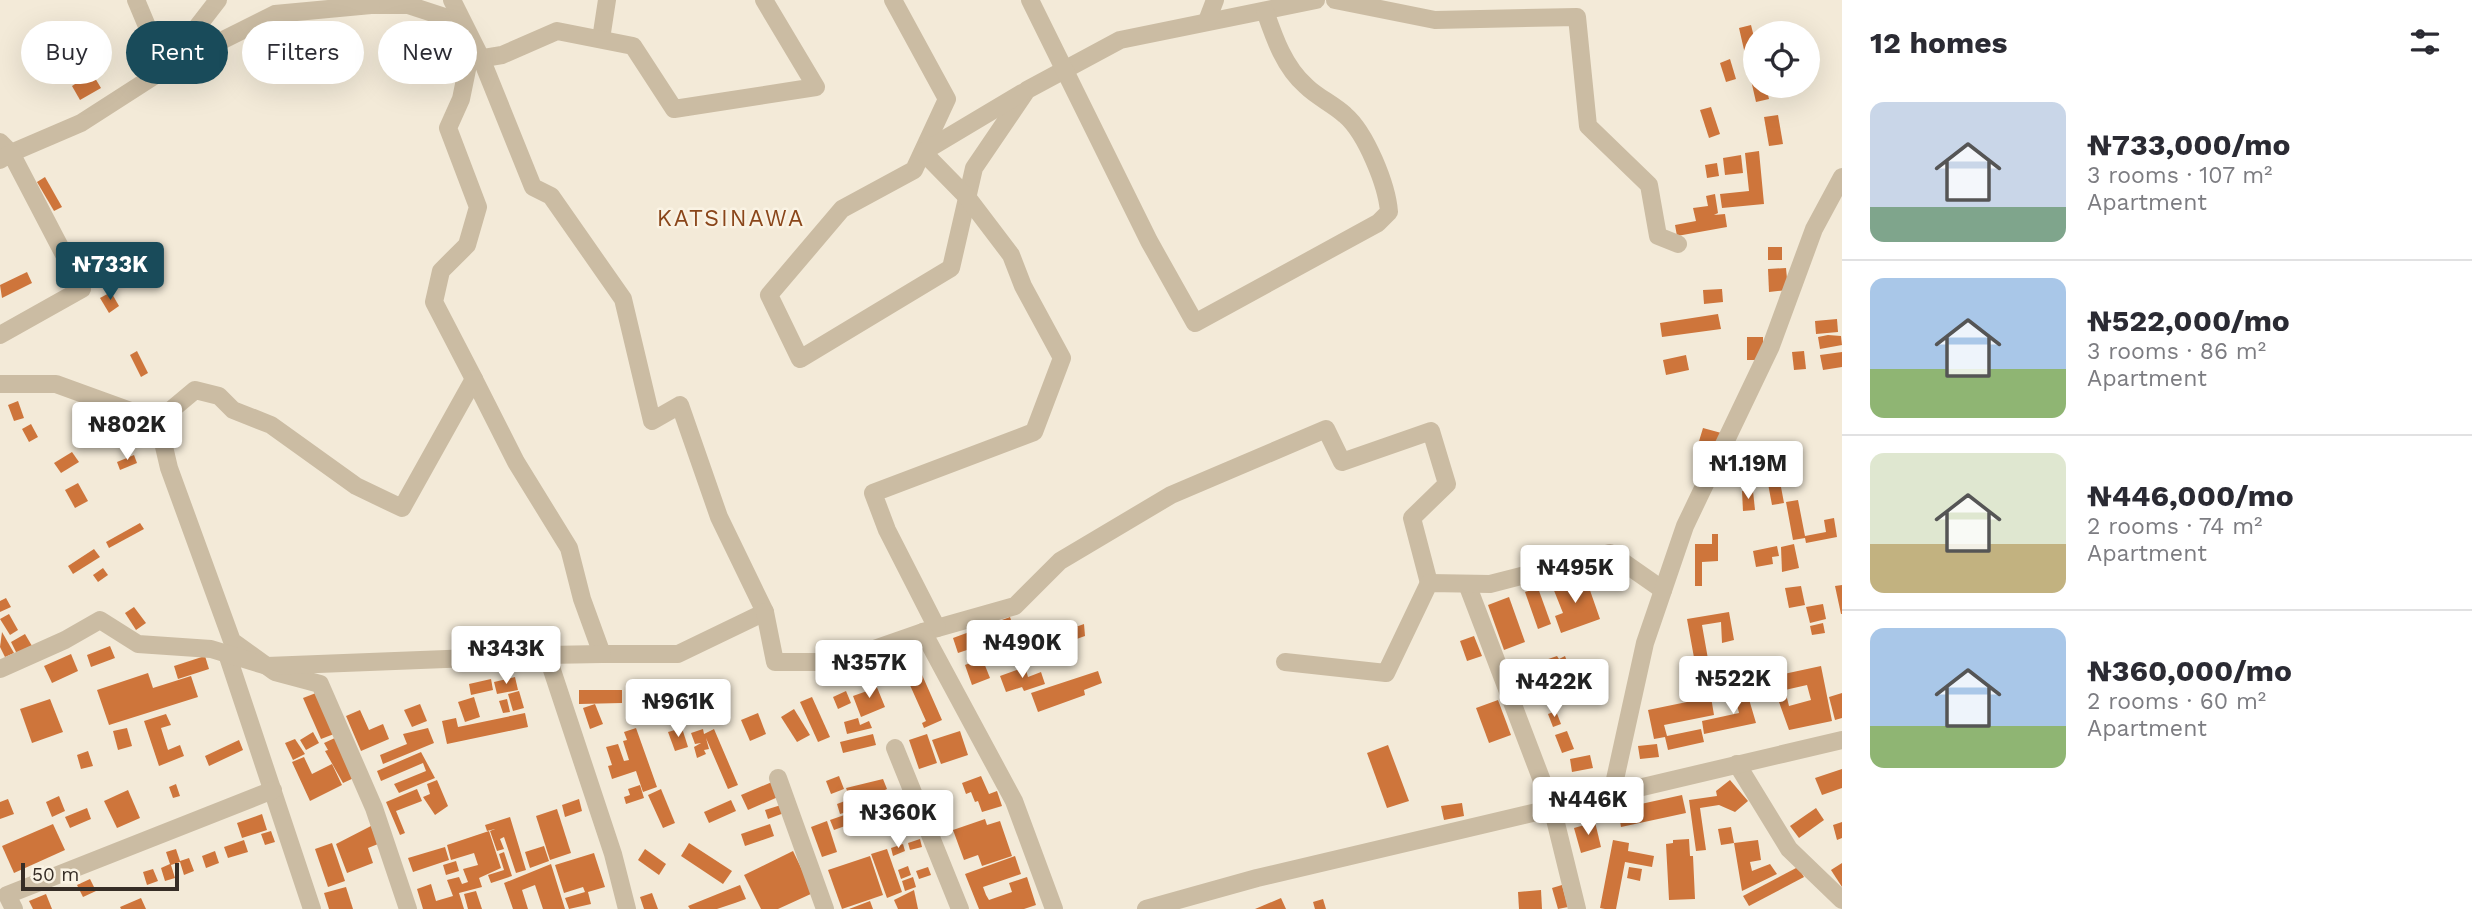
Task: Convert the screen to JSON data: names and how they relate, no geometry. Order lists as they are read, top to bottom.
{
  "districts": ["KATSINAWA"],
  "scale_bar": "50 m",
  "page": {
    "heading": "12 homes",
    "chip": [
      "Buy",
      "Rent",
      "Filters",
      "New"
    ],
    "list": [
      {
        "name": "₦733,000/mo",
        "note": "3 rooms · 107 m² · Apartment"
      },
      {
        "name": "₦522,000/mo",
        "note": "3 rooms · 86 m² · Apartment"
      },
      {
        "name": "₦446,000/mo",
        "note": "2 rooms · 74 m² · Apartment"
      },
      {
        "name": "₦360,000/mo",
        "note": "2 rooms · 60 m² · Apartment"
      }
    ],
    "price": [
      "₦733K",
      "₦802K",
      "₦1.19M",
      "₦495K",
      "₦490K",
      "₦343K",
      "₦357K",
      "₦522K",
      "₦422K",
      "₦961K",
      "₦446K",
      "₦360K"
    ],
    "scale": "50 m"
  }
}
